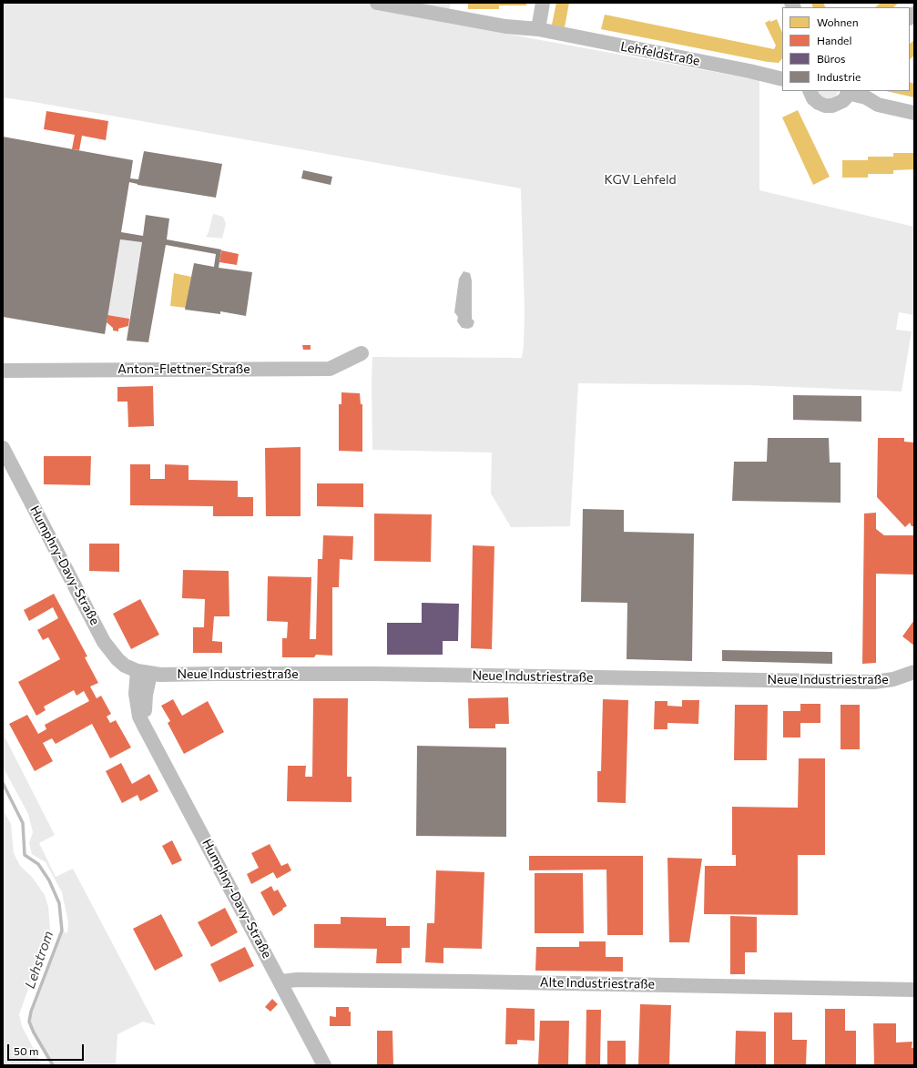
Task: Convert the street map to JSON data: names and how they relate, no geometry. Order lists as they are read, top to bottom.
{
  "streets": {
    "street": [
      "Lehfeldstraße",
      "Anton-Flettner-Straße",
      "Humphry-Davy-Straße",
      "Neue Industriestraße",
      "Alte Industriestraße"
    ]
  },
  "crossings": [
    ["Humphry-Davy-Straße", "Neue Industriestraße"],
    ["Humphry-Davy-Straße", "Alte Industriestraße"]
  ],
  "water": ["Lehstrom"],
  "parks": ["KGV Lehfeld"],
  "legend": [
    "Wohnen",
    "Handel",
    "Büros",
    "Industrie"
  ],
  "scale_bar": "50 m"
}
